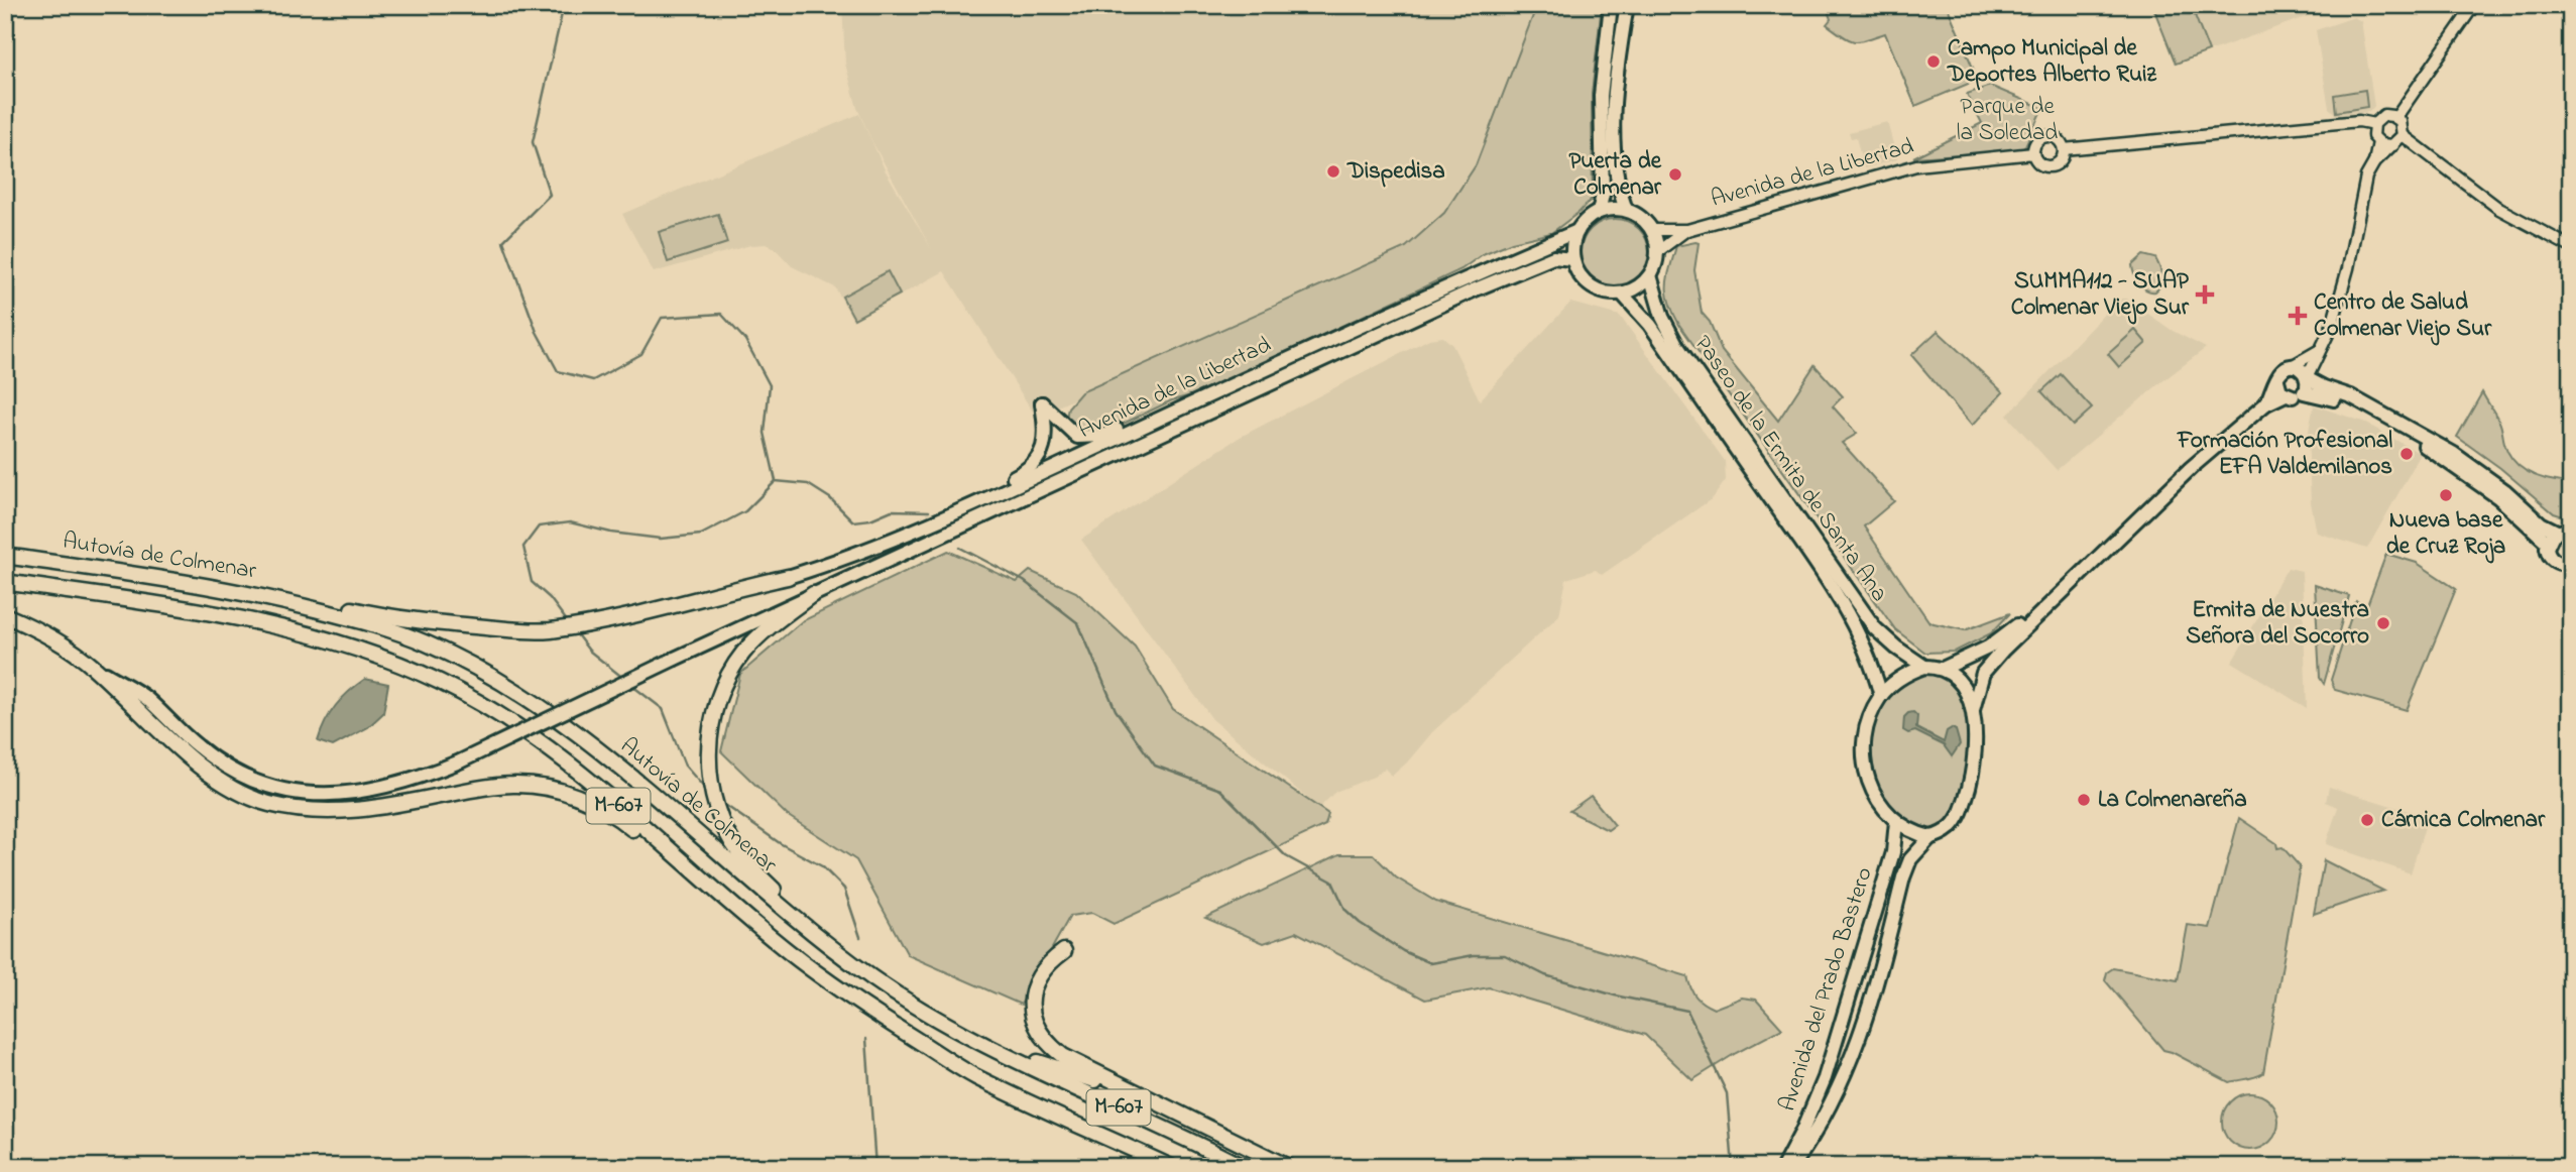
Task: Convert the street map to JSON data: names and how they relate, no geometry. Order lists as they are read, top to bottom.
{
  "streets": {
    "highway": ["Autovía de Colmenar", "M-607"],
    "main road": ["Avenida de la Libertad", "Paseo de la Ermita de Santa Ana", "Avenida del Prado Bastero"]
  },
  "crossings": [
    ["Avenida de la Libertad", "Paseo de la Ermita de Santa Ana"],
    ["Paseo de la Ermita de Santa Ana", "Avenida del Prado Bastero"]
  ],
  "parks": ["Parque de la Soledad"],
  "places": {
    "other": [
      "Campo Municipal de Deportes Alberto Ruiz",
      "Dispedisa",
      "Puerta de Colmenar",
      "Formación Profesional EFA Valdemilanos",
      "Nueva base de Cruz Roja",
      "Ermita de Nuestra Señora del Socorro",
      "La Colmenareña",
      "Cárnica Colmenar"
    ],
    "health": ["SUMMA112 - SUAP Colmenar Viejo Sur", "Centro de Salud Colmenar Viejo Sur"]
  }
}
